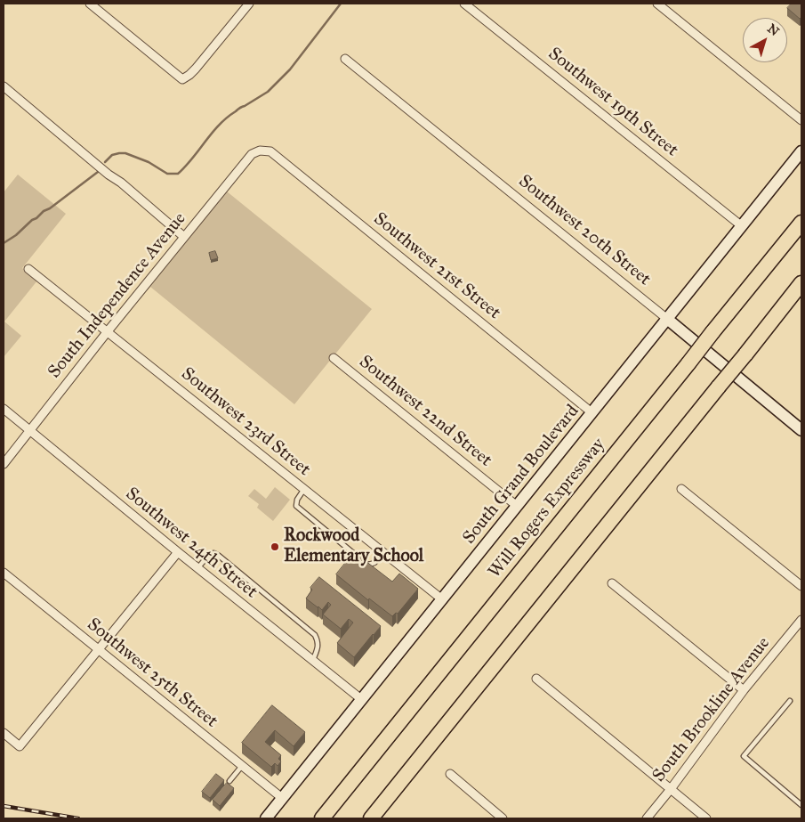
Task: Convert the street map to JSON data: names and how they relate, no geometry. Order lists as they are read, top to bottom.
{
  "streets": {
    "highway": ["Will Rogers Expressway"],
    "street": [
      "Southwest 19th Street",
      "Southwest 20th Street",
      "Southwest 21st Street",
      "South Independence Avenue",
      "Southwest 22nd Street",
      "Southwest 23rd Street",
      "South Grand Boulevard",
      "Southwest 24th Street",
      "Southwest 25th Street",
      "South Brookline Avenue"
    ]
  },
  "crossings": [
    ["Southwest 19th Street", "South Grand Boulevard"],
    ["Southwest 20th Street", "South Grand Boulevard"],
    ["Southwest 21st Street", "South Independence Avenue"],
    ["Southwest 21st Street", "South Grand Boulevard"],
    ["South Independence Avenue", "Southwest 23rd Street"],
    ["South Independence Avenue", "Southwest 24th Street"],
    ["Southwest 22nd Street", "South Grand Boulevard"],
    ["Southwest 23rd Street", "South Grand Boulevard"],
    ["South Grand Boulevard", "Southwest 24th Street"],
    ["South Grand Boulevard", "Southwest 25th Street"]
  ],
  "places": ["Rockwood Elementary School"],
  "north": "top right"
}
